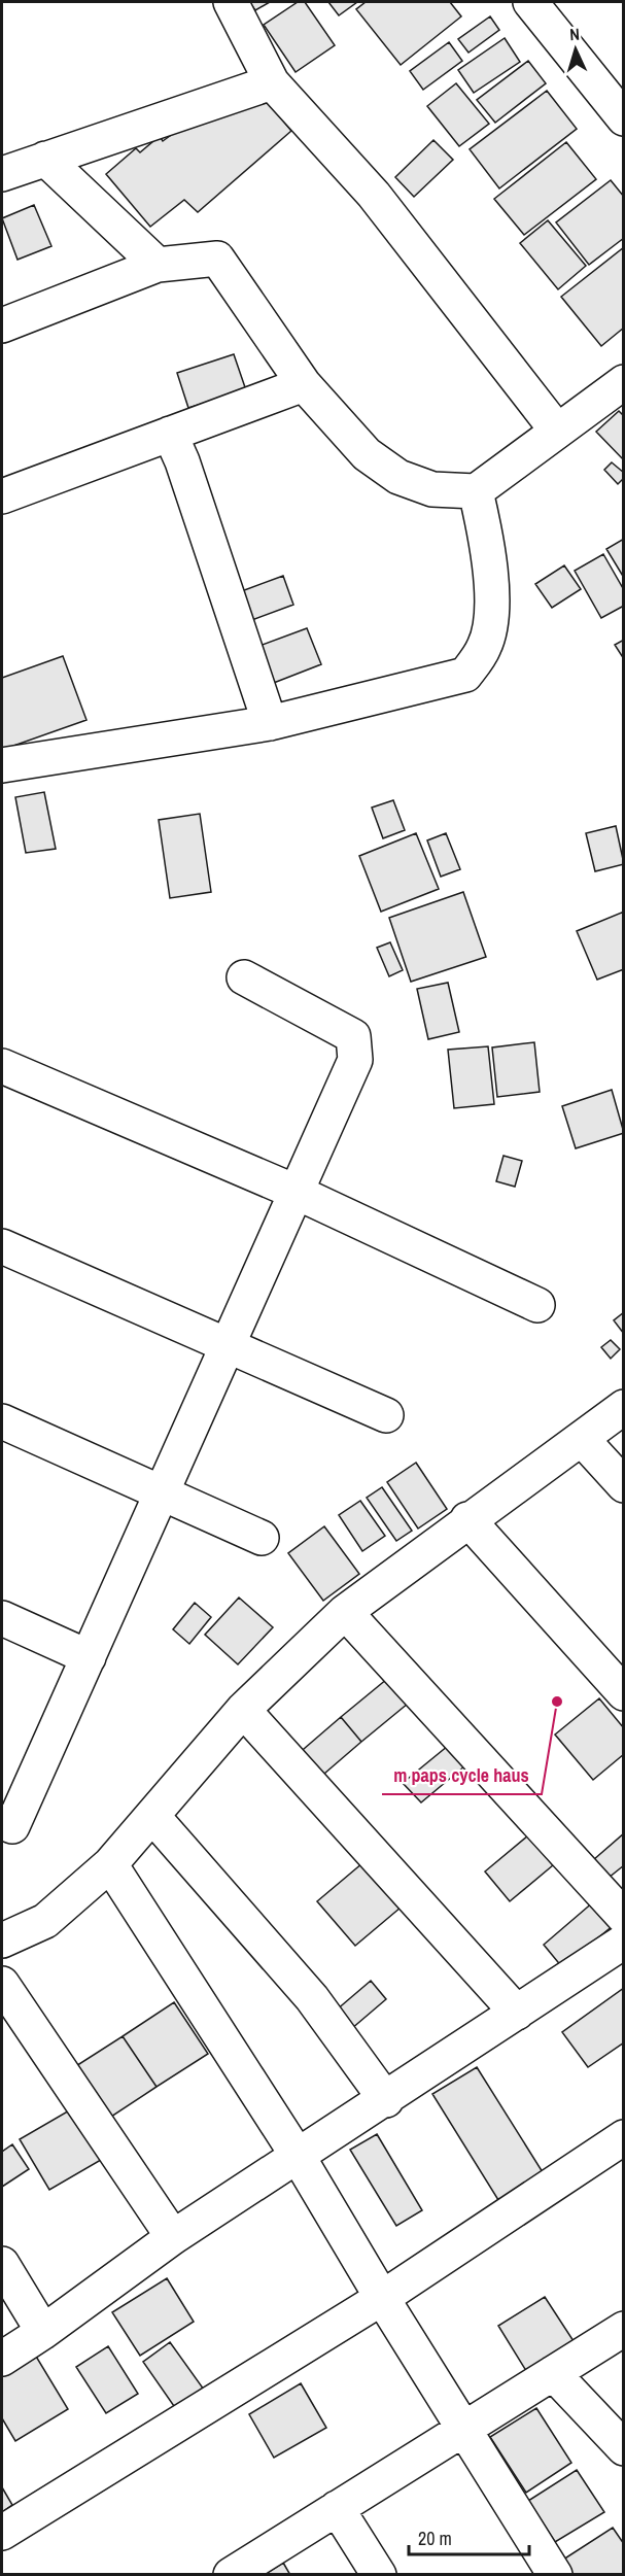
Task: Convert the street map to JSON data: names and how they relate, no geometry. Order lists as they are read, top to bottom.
{
  "places": ["m paps cycle haus"],
  "scale_bar": "20 m",
  "north": "top"
}
